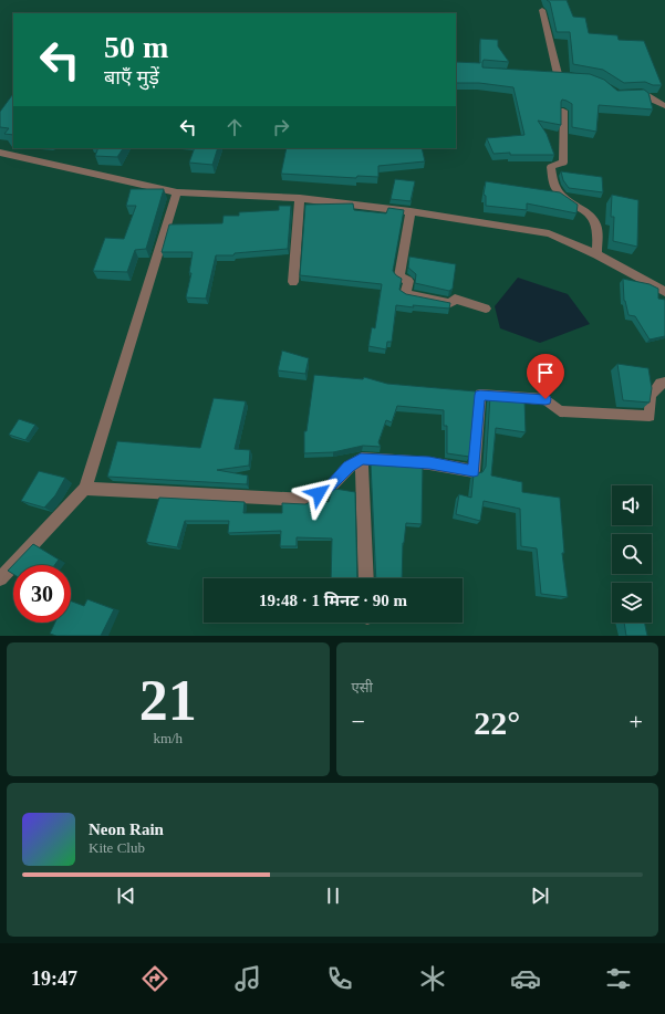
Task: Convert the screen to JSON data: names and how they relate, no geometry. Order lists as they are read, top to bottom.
{
  "page": {
    "turn": ["50 m", "बाएँ मुड़ें"],
    "limit": "30",
    "trip": "19:48 · 1 मिनट · 90 m",
    "tile": [
      ["21", "km/h"],
      "एसी"
    ],
    "heat": ["−", "22°", "+"],
    "song": ["Neon Rain", "Kite Club"],
    "tabs": "19:47"
  }
}
